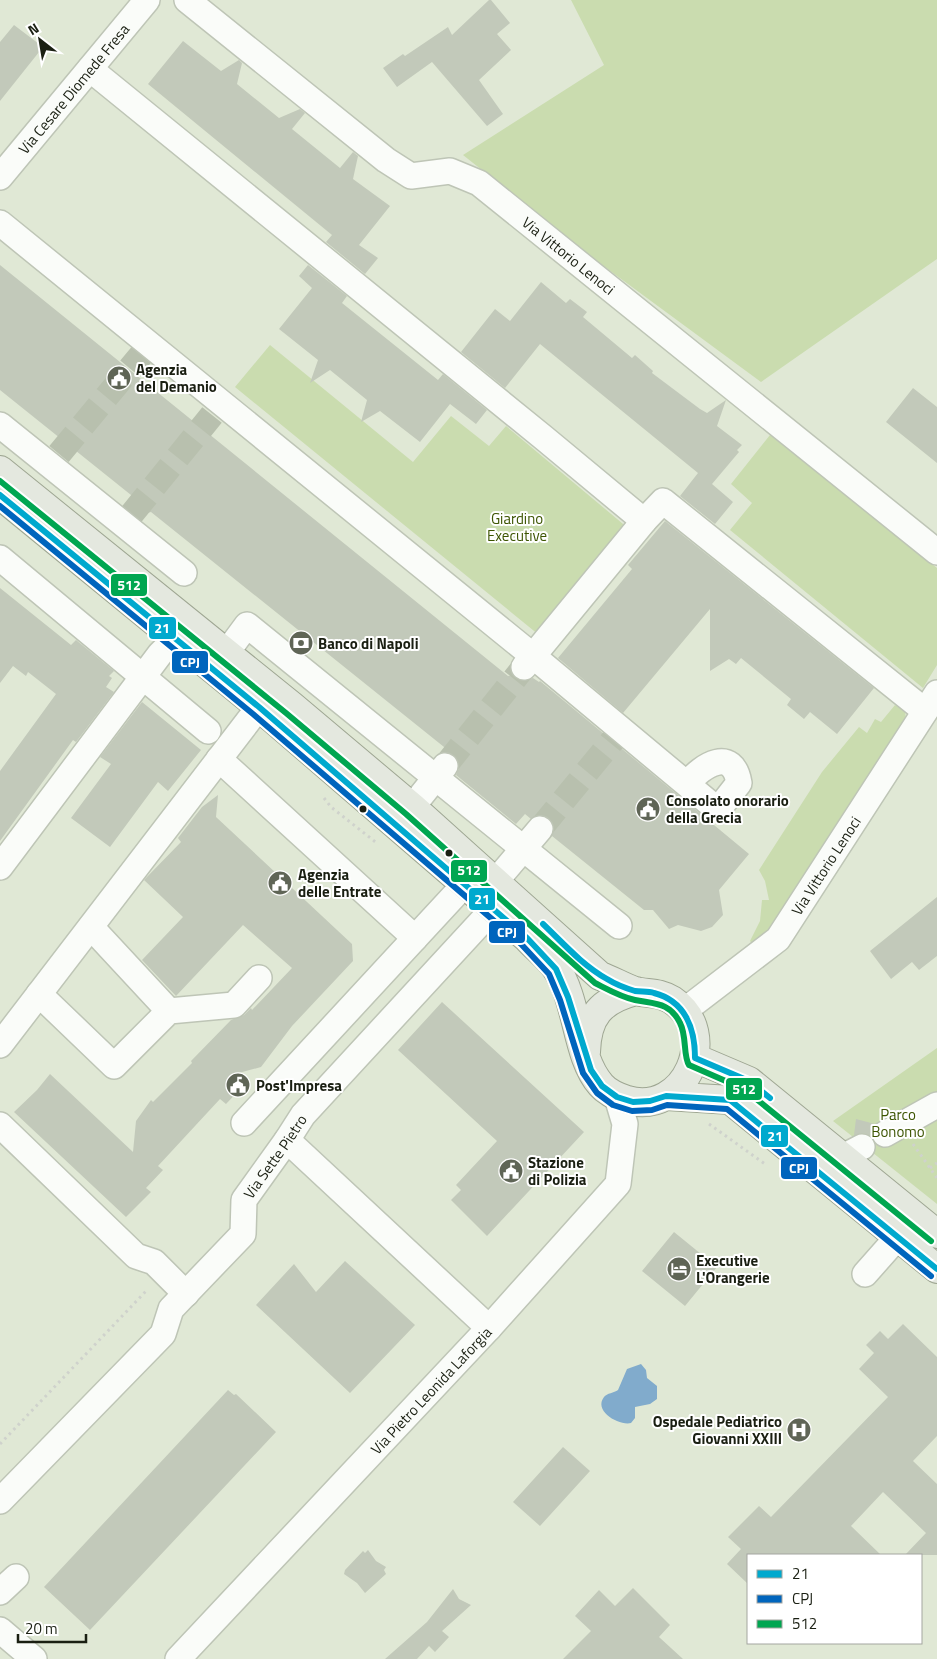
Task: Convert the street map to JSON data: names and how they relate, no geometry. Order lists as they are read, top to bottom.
{
  "streets": {
    "street": [
      "Via Cesare Diomede Fresa",
      "Via Vittorio Lenoci",
      "Via Sette Pietro",
      "Via Pietro Leonida Laforgia"
    ]
  },
  "crossings": [
    ["Via Vittorio Lenoci", "Via Pietro Leonida Laforgia"]
  ],
  "parks": ["Giardino Executive", "Parco Bonomo"],
  "places": {
    "public building": [
      "Agenzia del Demanio",
      "Consolato onorario della Grecia",
      "Agenzia delle Entrate",
      "Post'Impresa",
      "Stazione di Polizia"
    ],
    "bank": ["Banco di Napoli"],
    "hotel": ["Executive L'Orangerie"],
    "hospital": ["Ospedale Pediatrico Giovanni XXIII"]
  },
  "lines": ["transit line 512", "transit line 21", "transit line CPJ"],
  "legend": ["21", "CPJ", "512"],
  "scale_bar": "20 m",
  "north": "top left"
}
